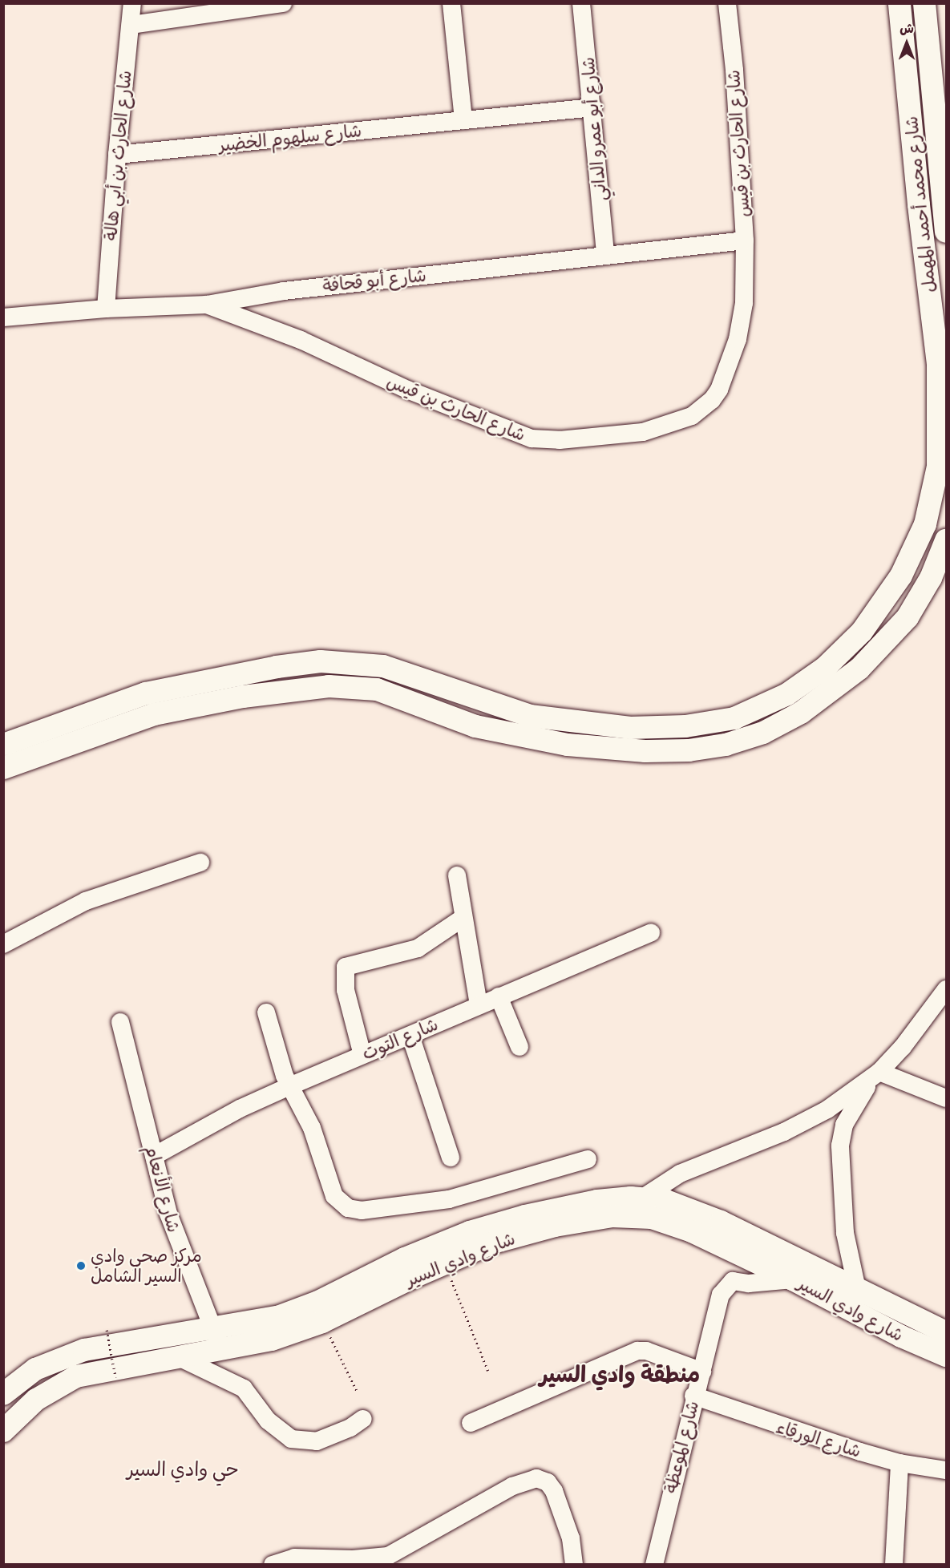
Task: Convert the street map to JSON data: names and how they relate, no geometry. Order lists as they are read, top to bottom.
{
  "streets": {
    "main road": ["شارع محمد أحمد المهمل", "شارع وادي السير"],
    "street": [
      "شارع أبو عمرو الداني",
      "شارع سلهوم الخضير",
      "شارع الحارث بن قيس",
      "شارع الحارث بن أبي هالة",
      "شارع أبو قحافة",
      "شارع التوت",
      "شارع الأنعام",
      "شارع الورقاء",
      "شارع الموعظة"
    ]
  },
  "crossings": [
    ["شارع أبو عمرو الداني", "شارع سلهوم الخضير"],
    ["شارع أبو عمرو الداني", "شارع أبو قحافة"],
    ["شارع سلهوم الخضير", "شارع الحارث بن أبي هالة"],
    ["شارع الحارث بن قيس", "شارع أبو قحافة"],
    ["شارع الحارث بن أبي هالة", "شارع أبو قحافة"],
    ["شارع التوت", "شارع الأنعام"],
    ["شارع الأنعام", "شارع وادي السير"],
    ["شارع وادي السير", "شارع الموعظة"],
    ["شارع الورقاء", "شارع الموعظة"]
  ],
  "districts": ["منطقة وادي السير", "حي وادي السير"],
  "places": ["مركز صحي وادي السير الشامل"],
  "north": "top"
}
